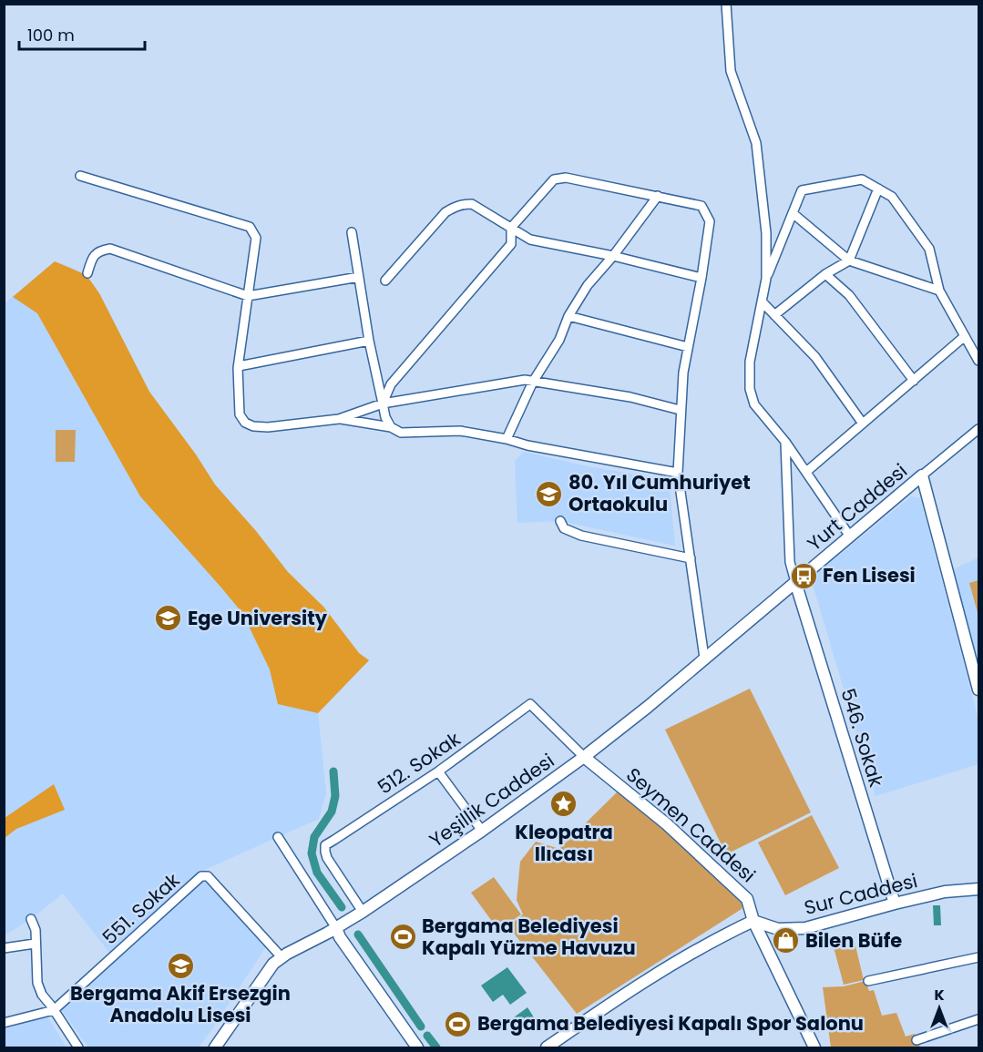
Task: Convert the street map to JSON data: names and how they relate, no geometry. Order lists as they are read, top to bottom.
{
  "streets": {
    "main road": [
      "Yurt Caddesi",
      "546. Sokak",
      "Yeşillik Caddesi",
      "Seymen Caddesi",
      "Sur Caddesi"
    ],
    "street": ["512. Sokak", "551. Sokak"]
  },
  "crossings": [
    ["Yurt Caddesi", "546. Sokak"],
    ["Yurt Caddesi", "Yeşillik Caddesi"],
    ["546. Sokak", "Yeşillik Caddesi"],
    ["546. Sokak", "Sur Caddesi"],
    ["512. Sokak", "Yeşillik Caddesi"],
    ["512. Sokak", "Seymen Caddesi"],
    ["Yeşillik Caddesi", "Seymen Caddesi"],
    ["Yeşillik Caddesi", "551. Sokak"],
    ["Seymen Caddesi", "Sur Caddesi"]
  ],
  "places": {
    "school or university": ["80. Yıl Cumhuriyet Ortaokulu", "Ege University", "Bergama Akif Ersezgin Anadolu Lisesi"],
    "bus stop": ["Fen Lisesi"],
    "place": ["Kleopatra Ilıcası"],
    "sports": ["Bergama Belediyesi Kapalı Yüzme Havuzu", "Bergama Belediyesi Kapalı Spor Salonu"],
    "shop": ["Bilen Büfe"]
  },
  "scale_bar": "100 m",
  "north": "top"
}
